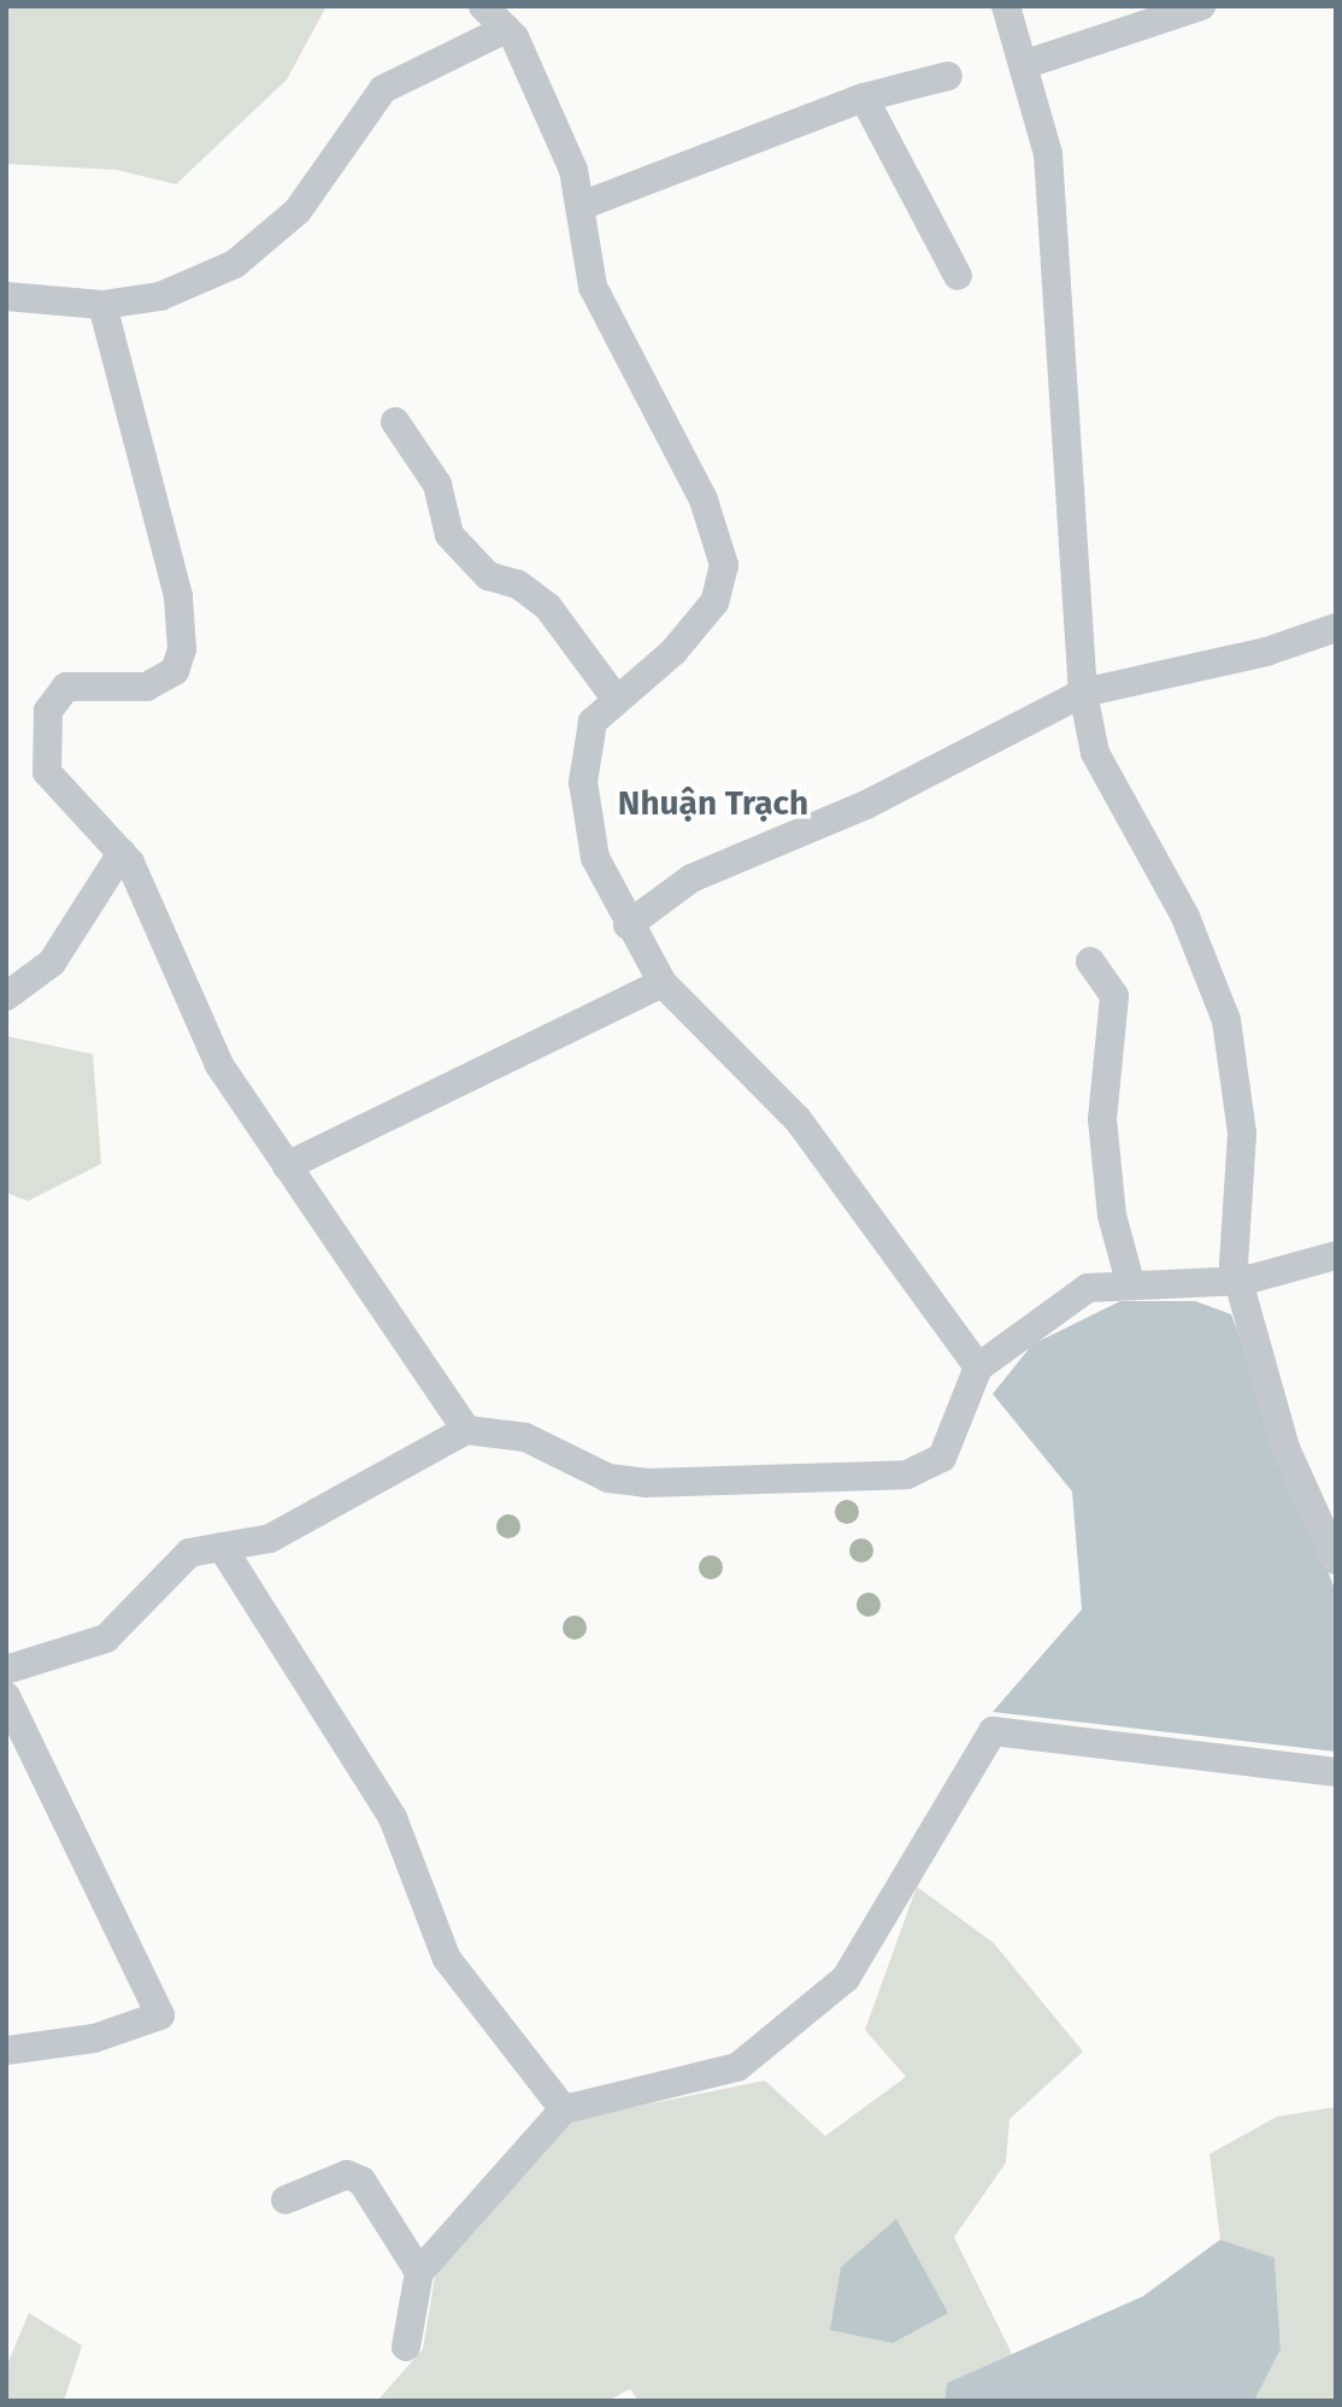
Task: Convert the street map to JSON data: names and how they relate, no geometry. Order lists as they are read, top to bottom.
{
  "districts": ["Nhuận Trạch"]
}
